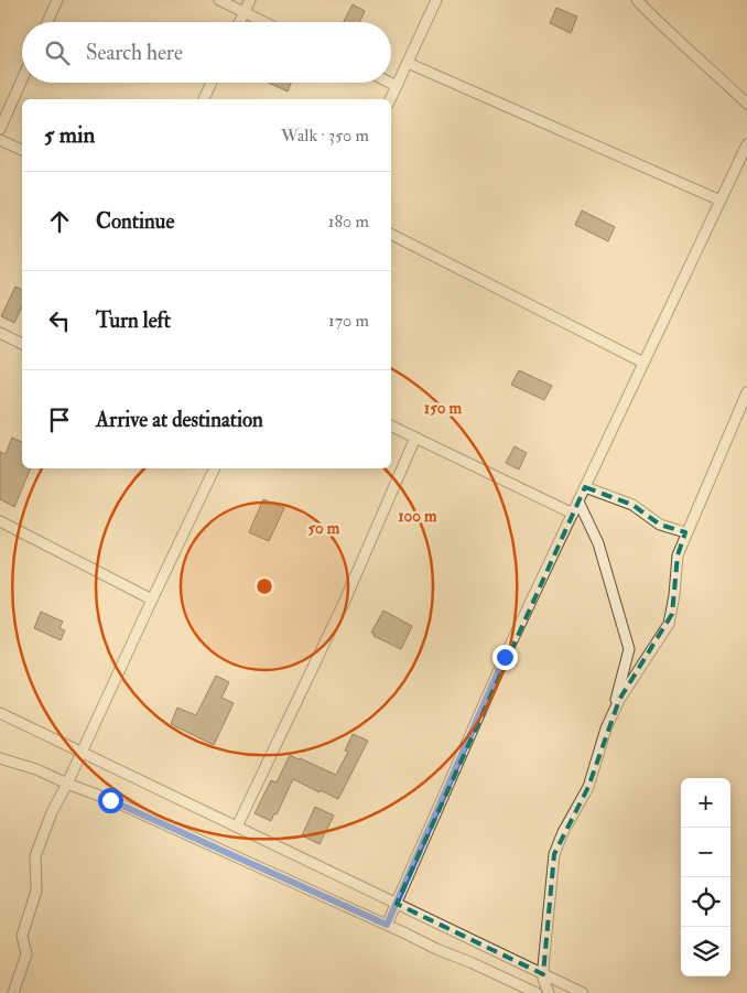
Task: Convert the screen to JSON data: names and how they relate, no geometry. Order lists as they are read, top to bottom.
{
  "page": {
    "search": "Search here",
    "heading": ["5 min", "Walk · 350 m"],
    "list": [
      ["Continue", "180 m"],
      ["Turn left", "170 m"],
      "Arrive at destination"
    ],
    "map_buttons": ["+", "−"]
  },
  "rings": ["150 m", "100 m", "50 m"]
}
